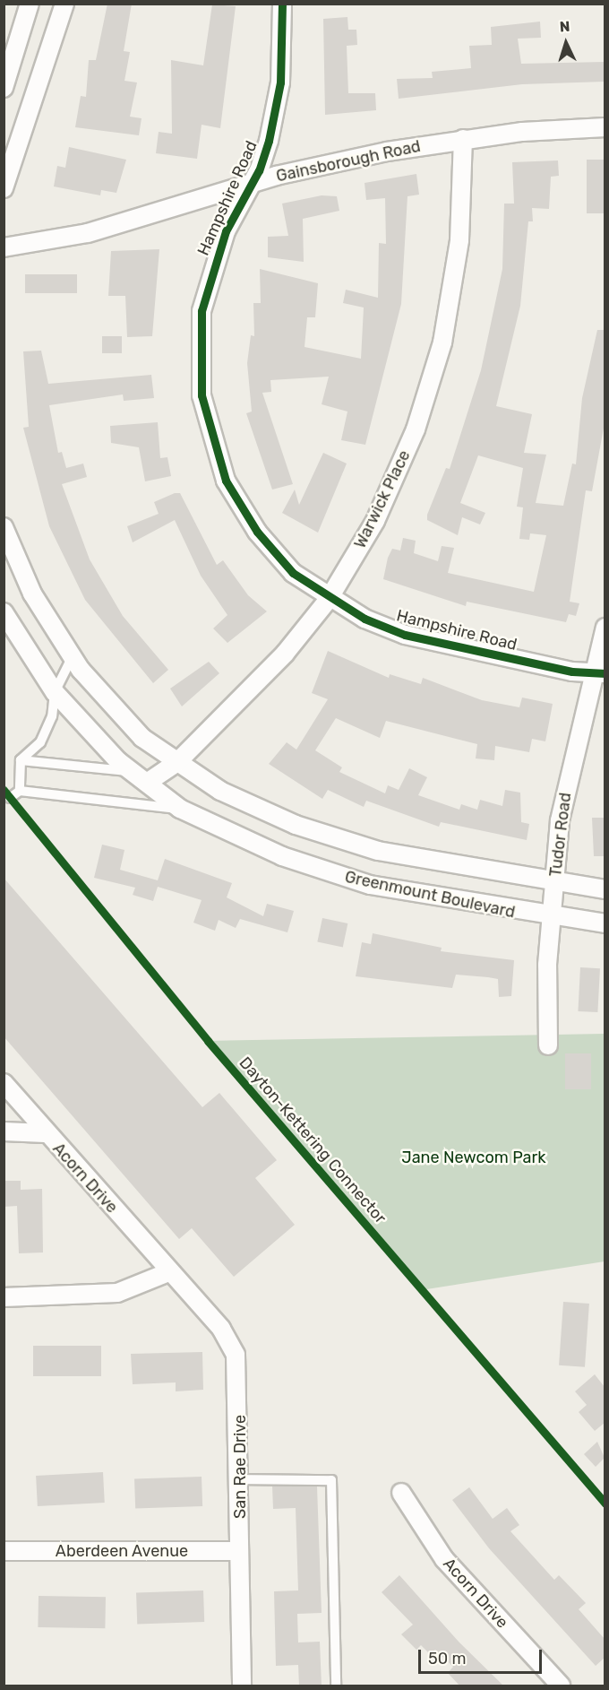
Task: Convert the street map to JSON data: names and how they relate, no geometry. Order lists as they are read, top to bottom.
{
  "streets": {
    "street": [
      "Gainsborough Road",
      "Hampshire Road",
      "Warwick Place",
      "Tudor Road",
      "Greenmount Boulevard",
      "Acorn Drive",
      "San Rae Drive",
      "Aberdeen Avenue"
    ],
    "cycle path": ["Dayton-Kettering Connector"]
  },
  "crossings": [
    ["Gainsborough Road", "Hampshire Road"],
    ["Gainsborough Road", "Warwick Place"],
    ["Hampshire Road", "Warwick Place"],
    ["Hampshire Road", "Tudor Road"],
    ["Warwick Place", "Greenmount Boulevard"],
    ["Tudor Road", "Greenmount Boulevard"],
    ["Acorn Drive", "San Rae Drive"],
    ["San Rae Drive", "Aberdeen Avenue"]
  ],
  "parks": ["Jane Newcom Park"],
  "scale_bar": "50 m",
  "north": "top"
}
